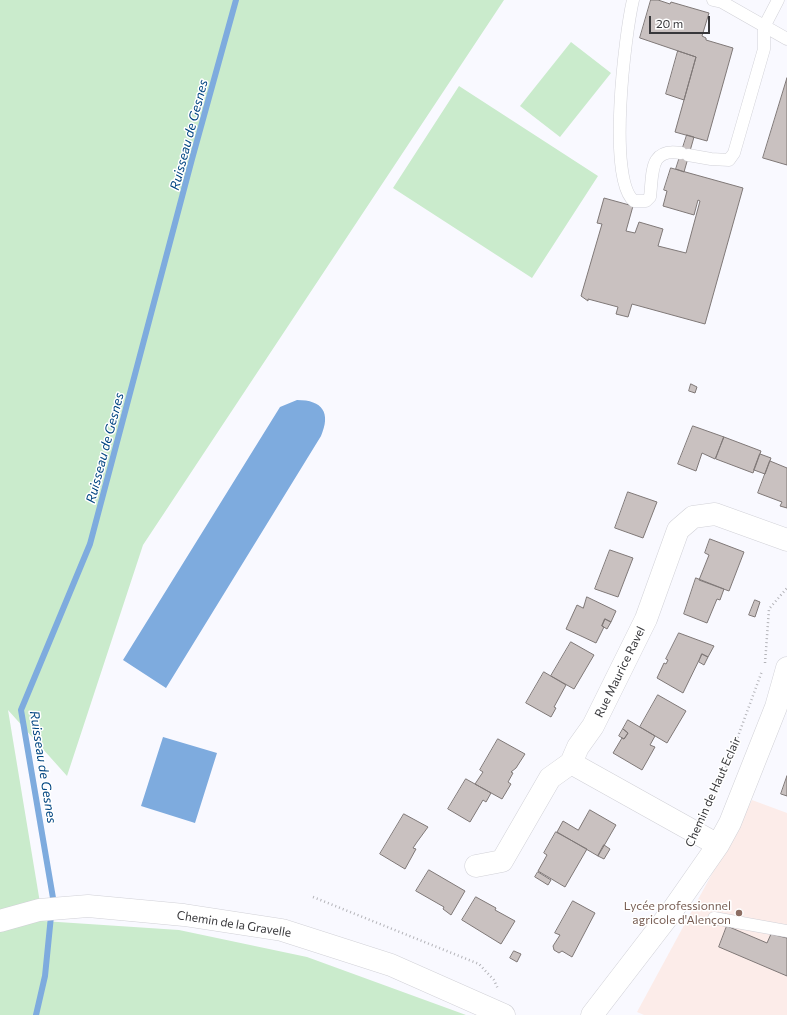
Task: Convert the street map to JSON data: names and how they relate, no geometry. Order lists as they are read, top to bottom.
{
  "streets": {
    "street": ["Rue Maurice Ravel", "Chemin de Haut Eclair", "Chemin de la Gravelle"]
  },
  "water": ["Ruisseau de Gesnes"],
  "places": ["Lycée professionnel agricole d'Alençon"],
  "scale_bar": "20 m"
}
